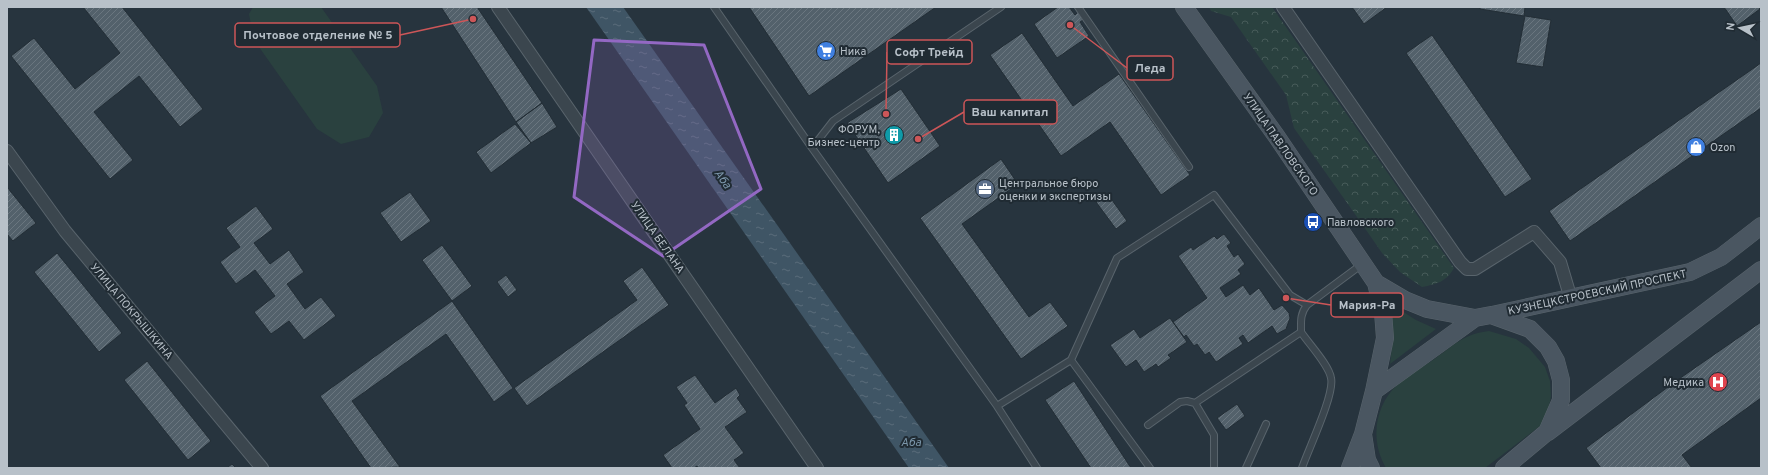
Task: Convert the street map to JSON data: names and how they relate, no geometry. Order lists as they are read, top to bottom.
{
  "streets": {
    "main road": ["УЛИЦА ПАВЛОВСКОГО", "КУЗНЕЦКСТРОЕВСКИЙ ПРОСПЕКТ"],
    "street": ["УЛИЦА БЕЛАНА", "УЛИЦА ПОКРЫШКИНА"]
  },
  "crossings": [
    ["УЛИЦА ПАВЛОВСКОГО", "КУЗНЕЦКСТРОЕВСКИЙ ПРОСПЕКТ"]
  ],
  "water": ["Аба"],
  "places": {
    "other": [
      "Почтовое отделение № 5",
      "Леда",
      "Софт Трейд",
      "Ваш капитал",
      "Мария-Ра"
    ],
    "supermarket": ["Ника"],
    "building": ["ФОРУМ, Бизнес-центр"],
    "shop": ["Ozon"],
    "office": ["Центральное бюро оценки и экспертизы"],
    "bus stop": ["Павловского"],
    "hospital": ["Медика"]
  },
  "north": "left"
}
